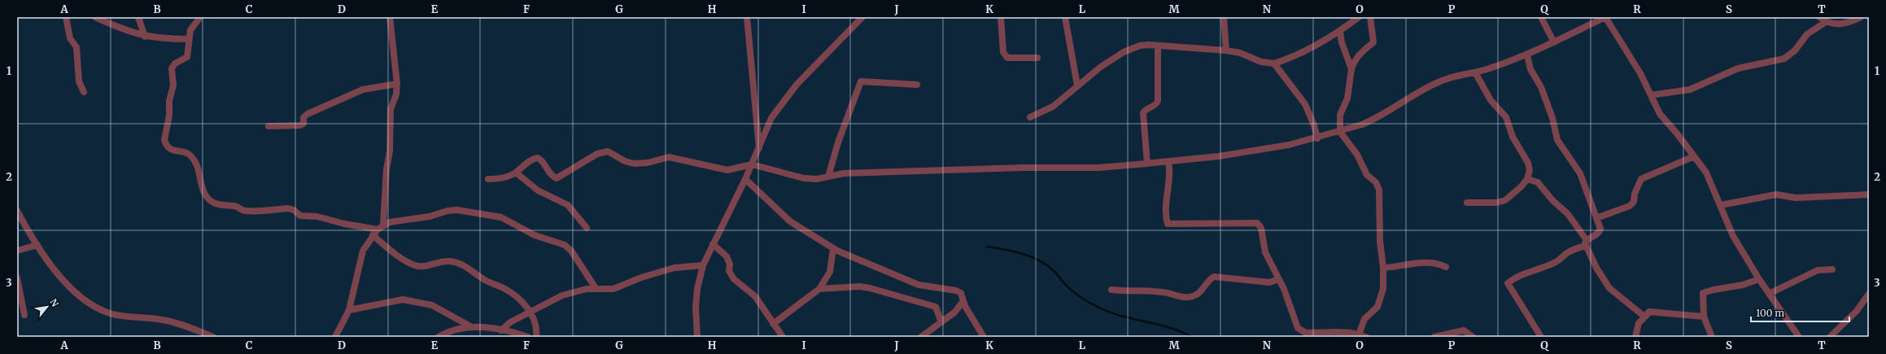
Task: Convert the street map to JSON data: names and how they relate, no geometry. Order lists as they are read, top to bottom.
{
  "scale_bar": "100 m",
  "north": "top right",
  "grid": {
    "columns": [
      "A",
      "B",
      "C",
      "D",
      "E",
      "F",
      "G",
      "H",
      "I",
      "J",
      "K",
      "L",
      "M",
      "N",
      "O",
      "P",
      "Q",
      "R",
      "S",
      "T"
    ],
    "rows": ["1", "2", "3"]
  }
}
